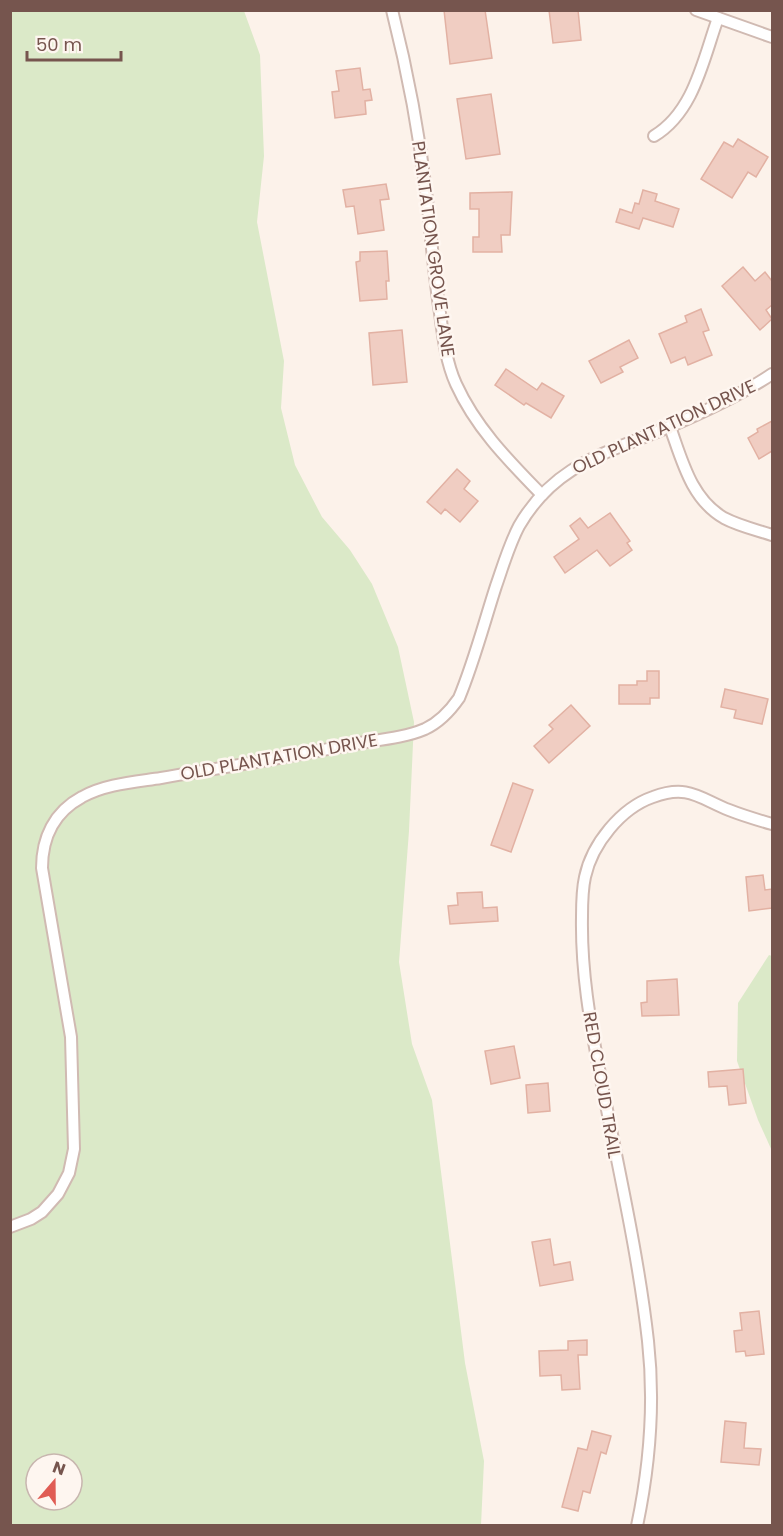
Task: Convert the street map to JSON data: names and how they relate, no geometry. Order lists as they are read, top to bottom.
{
  "streets": {
    "street": ["PLANTATION GROVE LANE", "OLD PLANTATION DRIVE", "RED CLOUD TRAIL"]
  },
  "crossings": [
    ["PLANTATION GROVE LANE", "OLD PLANTATION DRIVE"]
  ],
  "scale_bar": "50 m",
  "north": "top"
}
